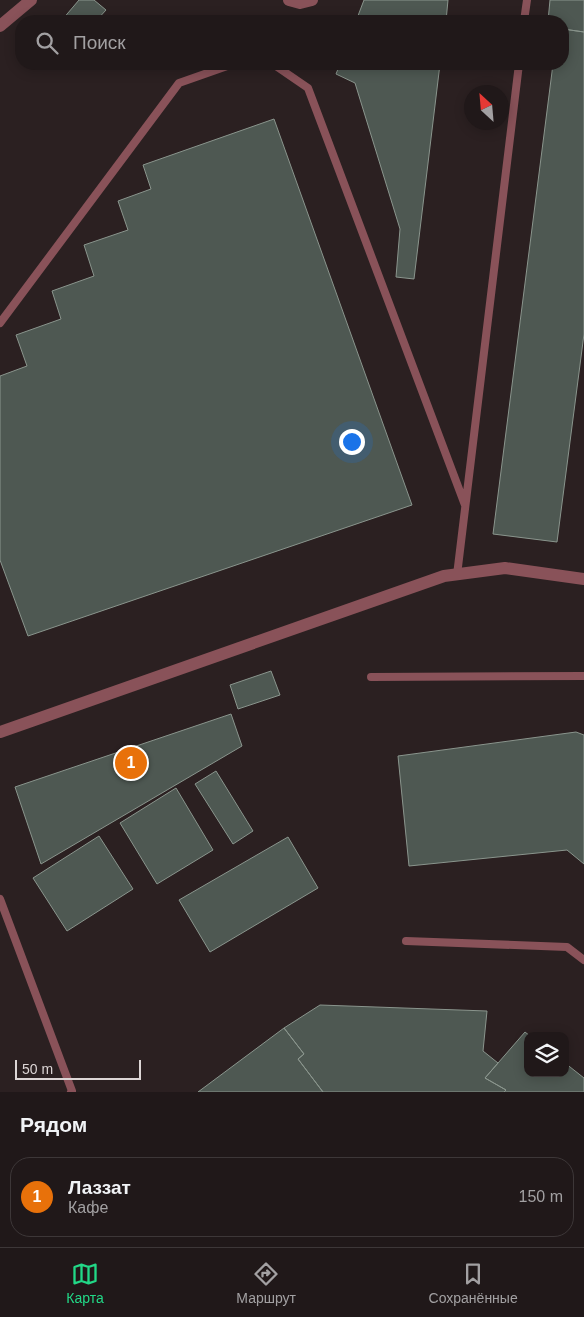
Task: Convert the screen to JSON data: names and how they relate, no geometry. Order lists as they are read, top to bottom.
{
  "scale_bar": "50 m",
  "north": "top left",
  "page": {
    "search": "Поиск",
    "pins": "1",
    "scale": "50 m",
    "heading": "Рядом",
    "list": [
      {
        "mark": "1",
        "name": "Лаззат",
        "note": "Кафе",
        "value": "150 m"
      }
    ],
    "nav": ["Карта", "Маршрут", "Сохранённые"]
  }
}
